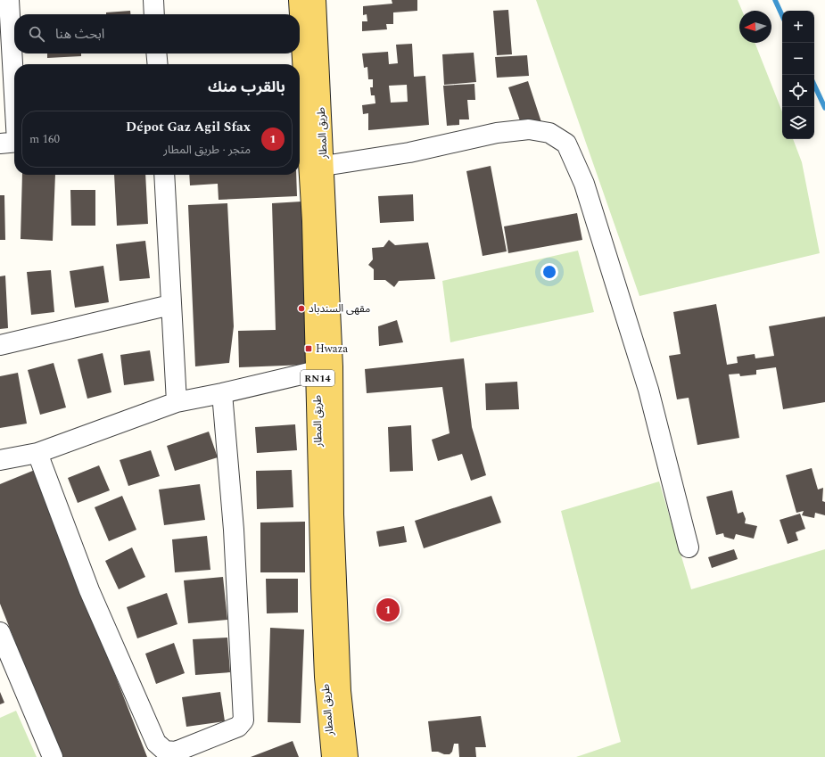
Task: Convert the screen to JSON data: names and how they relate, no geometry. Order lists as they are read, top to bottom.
{
  "streets": {
    "main road": ["طريق المطار", "RN14"]
  },
  "places": {
    "other": ["مقهى السندباد"],
    "transit": ["Hwaza"]
  },
  "north": "left",
  "page": {
    "map_buttons": ["+", "−"],
    "search": "ابحث هنا",
    "heading": "بالقرب منك",
    "list": [
      {
        "mark": "1",
        "name": "Dépot Gaz Agil Sfax",
        "note": "متجر · طريق المطار",
        "value": "160 m"
      }
    ],
    "pins": "1"
  }
}
